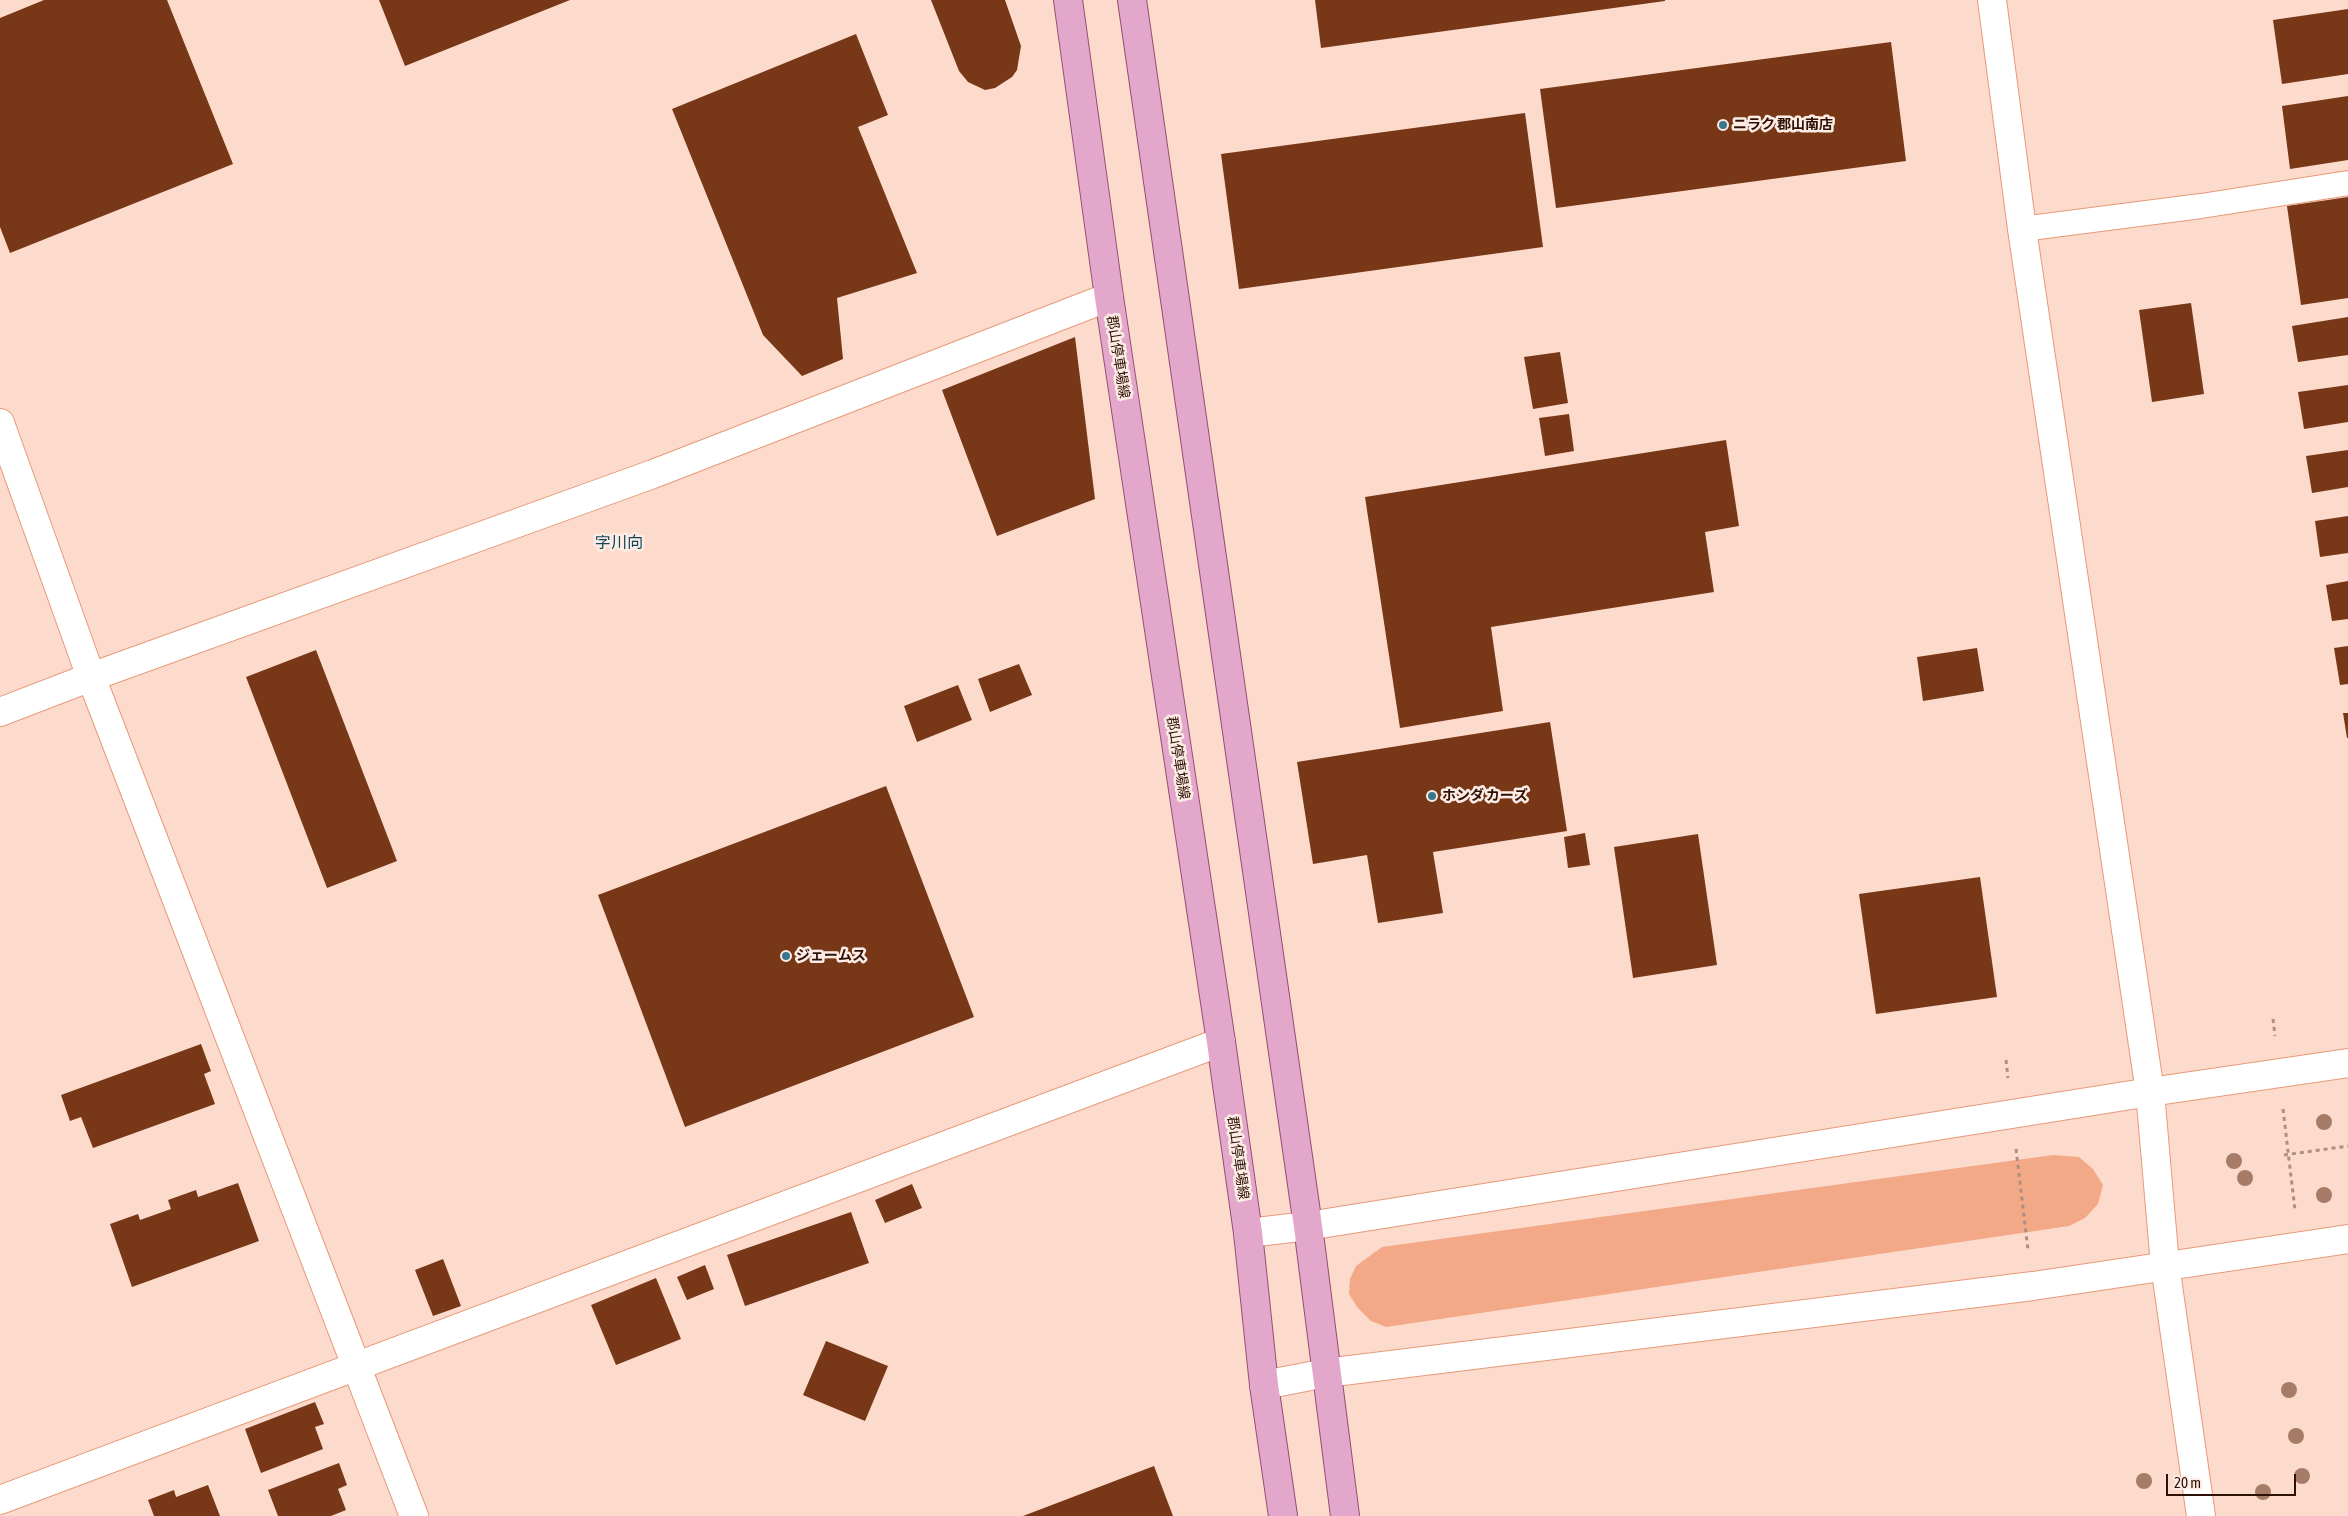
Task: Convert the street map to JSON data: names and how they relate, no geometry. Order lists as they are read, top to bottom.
{
  "streets": {
    "main road": ["郡山停車場線"]
  },
  "districts": ["字川向"],
  "places": ["ニラク 郡山南店", "ホンダ カーズ", "ジェームス"],
  "scale_bar": "20 m"
}
